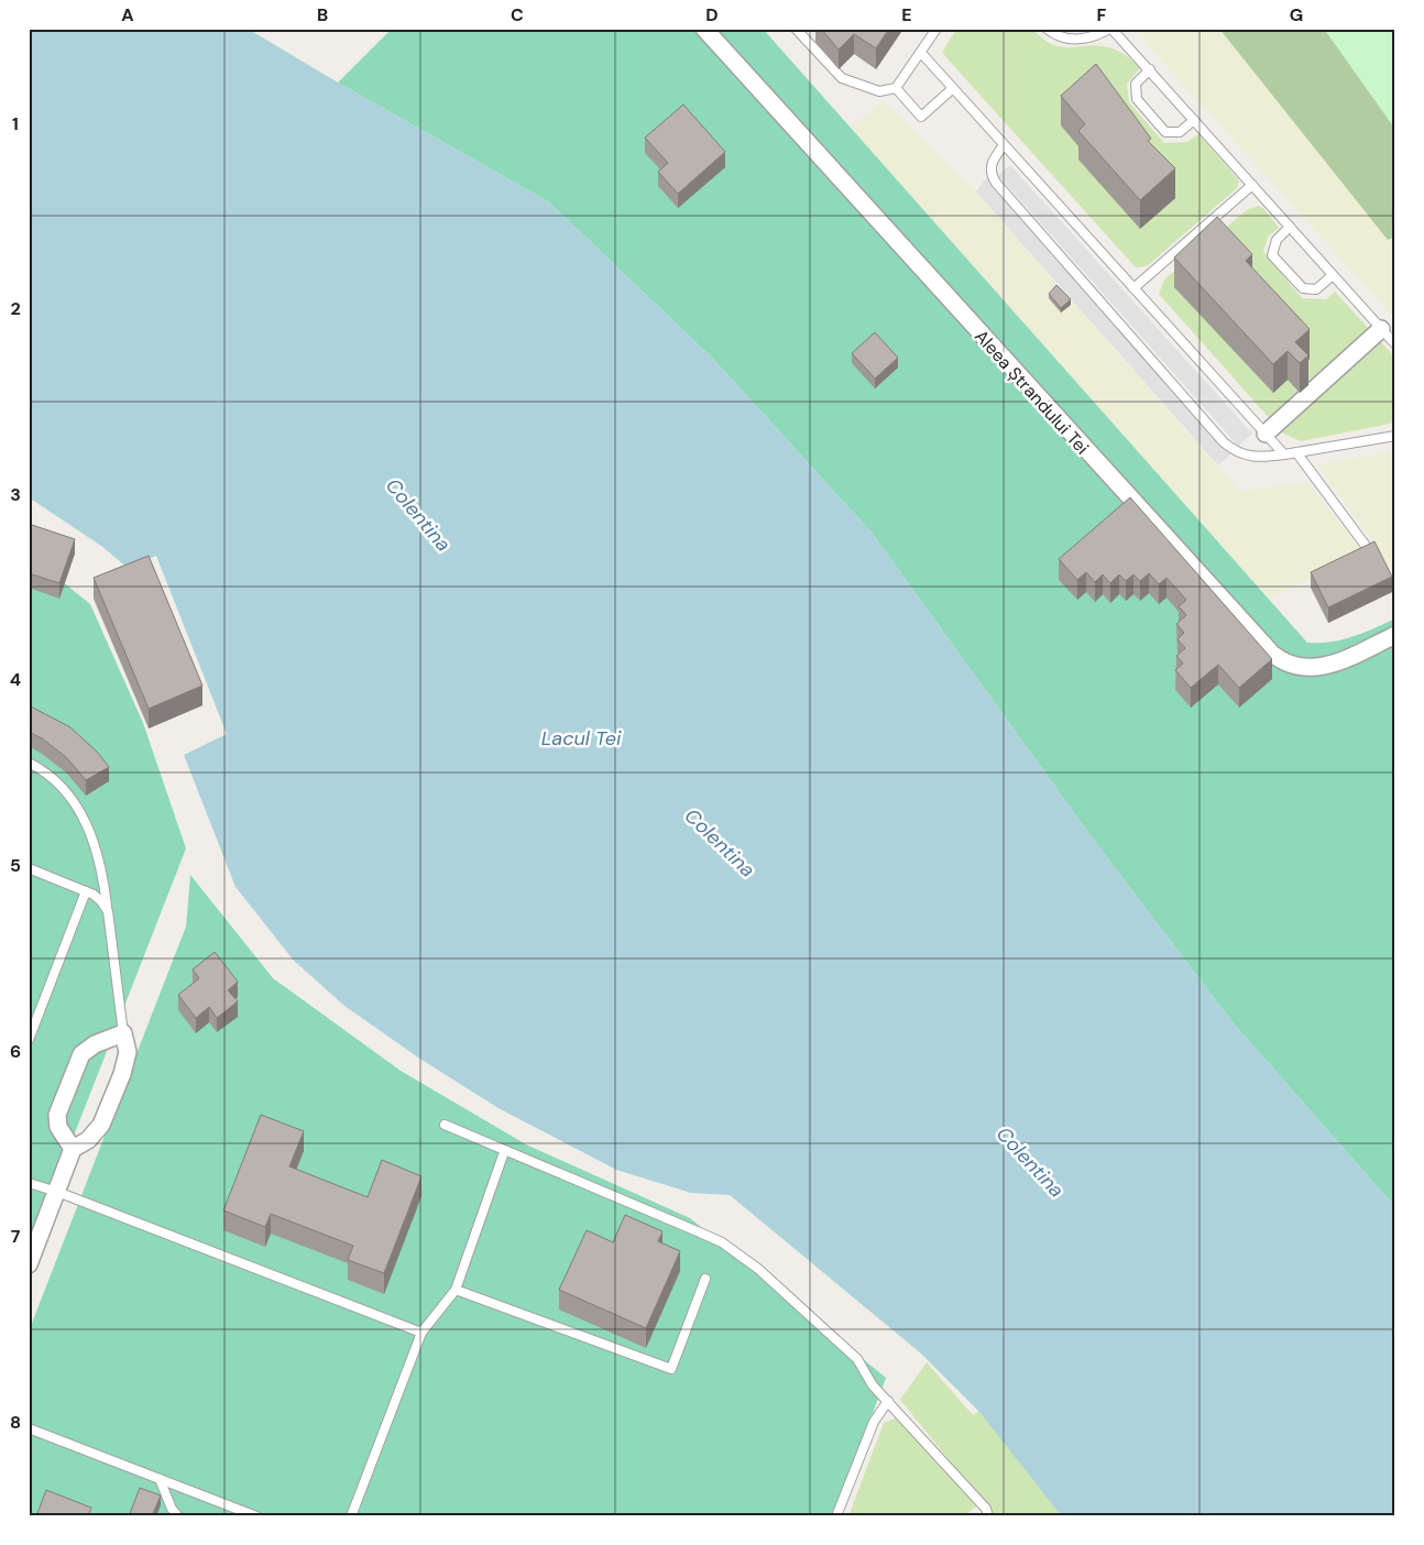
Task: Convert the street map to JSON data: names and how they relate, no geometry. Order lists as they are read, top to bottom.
{
  "streets": {
    "street": ["Aleea Ștrandului Tei"]
  },
  "water": ["Colentina", "Lacul Tei"],
  "grid": {
    "columns": [
      "A",
      "B",
      "C",
      "D",
      "E",
      "F",
      "G"
    ],
    "rows": [
      "1",
      "2",
      "3",
      "4",
      "5",
      "6",
      "7",
      "8"
    ]
  }
}
